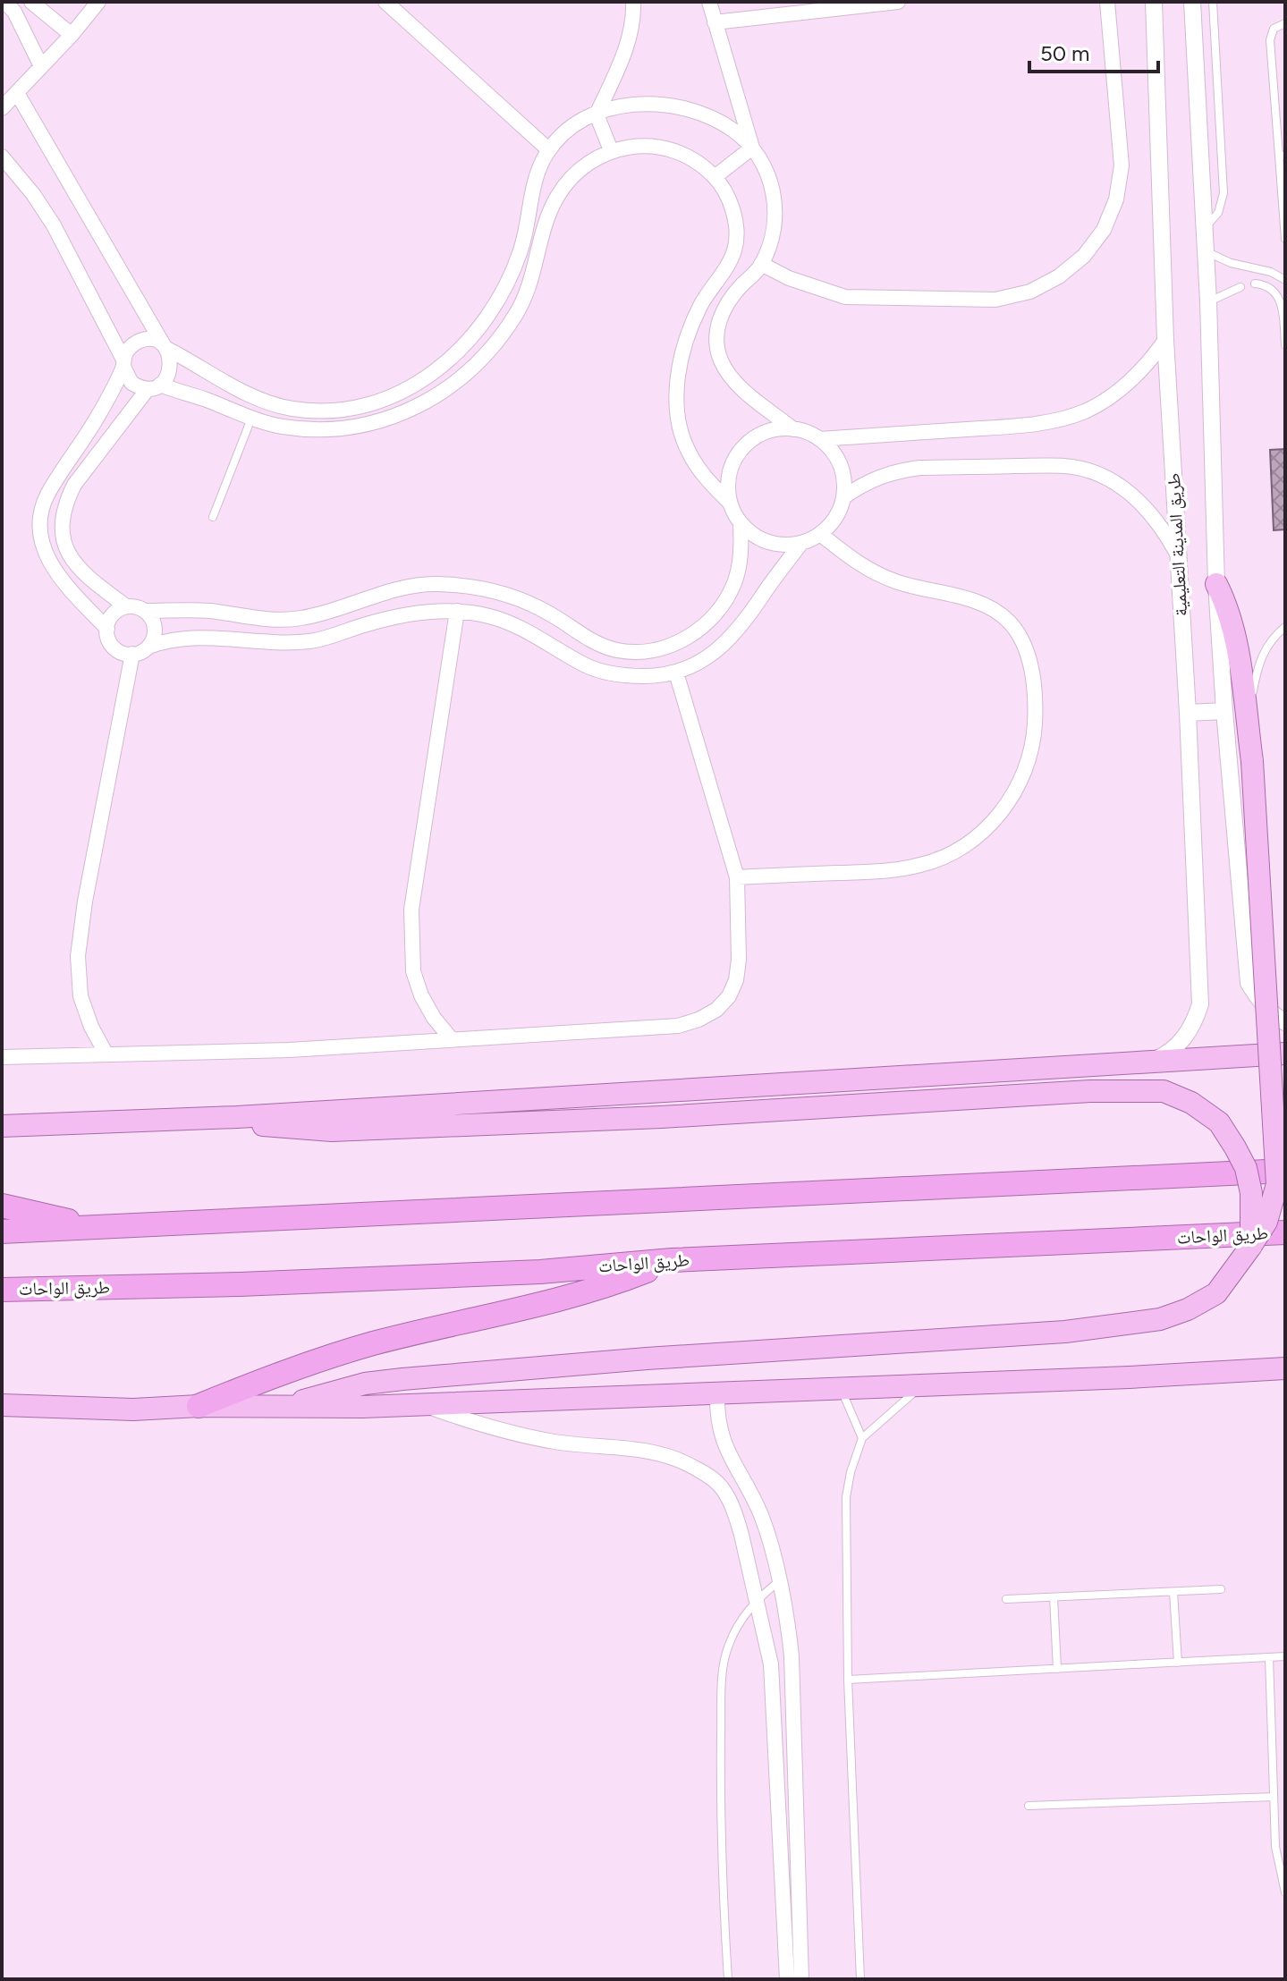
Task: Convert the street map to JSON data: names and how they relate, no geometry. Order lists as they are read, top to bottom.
{
  "streets": {
    "highway": ["طريق الواحات"],
    "street": ["طريق المدينة التعليمية"]
  },
  "scale_bar": "50 m"
}
